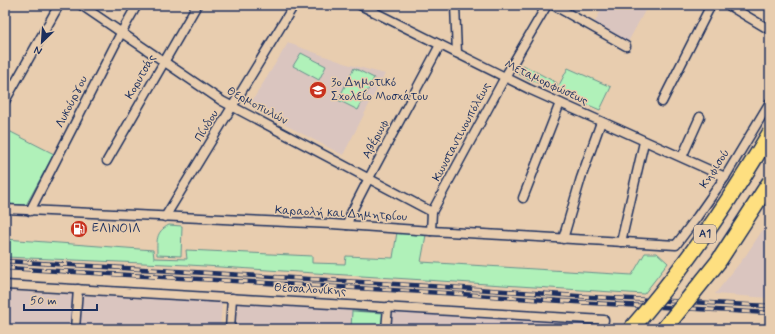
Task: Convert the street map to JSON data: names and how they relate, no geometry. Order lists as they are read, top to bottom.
{
  "streets": {
    "highway": ["Α1"],
    "street": [
      "Κορυτσάς",
      "Μεταμορφώσεως",
      "Λυκούργου",
      "Θερμοπυλών",
      "Πίνδου",
      "Κωνσταντινουπόλεως",
      "Αβέρωφ",
      "Κηφισού",
      "Καραολή και Δημητρίου",
      "Θεσσαλονίκης"
    ]
  },
  "crossings": [
    ["Κορυτσάς", "Θερμοπυλών"],
    ["Μεταμορφώσεως", "Κωνσταντινουπόλεως"],
    ["Μεταμορφώσεως", "Αβέρωφ"],
    ["Μεταμορφώσεως", "Κηφισού"],
    ["Λυκούργου", "Θερμοπυλών"],
    ["Λυκούργου", "Καραολή και Δημητρίου"],
    ["Θερμοπυλών", "Πίνδου"],
    ["Θερμοπυλών", "Κωνσταντινουπόλεως"],
    ["Θερμοπυλών", "Αβέρωφ"],
    ["Πίνδου", "Καραολή και Δημητρίου"],
    ["Κωνσταντινουπόλεως", "Καραολή και Δημητρίου"],
    ["Αβέρωφ", "Καραολή και Δημητρίου"],
    ["Κηφισού", "Καραολή και Δημητρίου"]
  ],
  "places": {
    "school or university": ["3ο Δημοτικό Σχολείο Μοσχάτου"],
    "fuel station": ["ΕΛΙΝΟΙΛ"]
  },
  "scale_bar": "50 m",
  "north": "bottom left"
}
